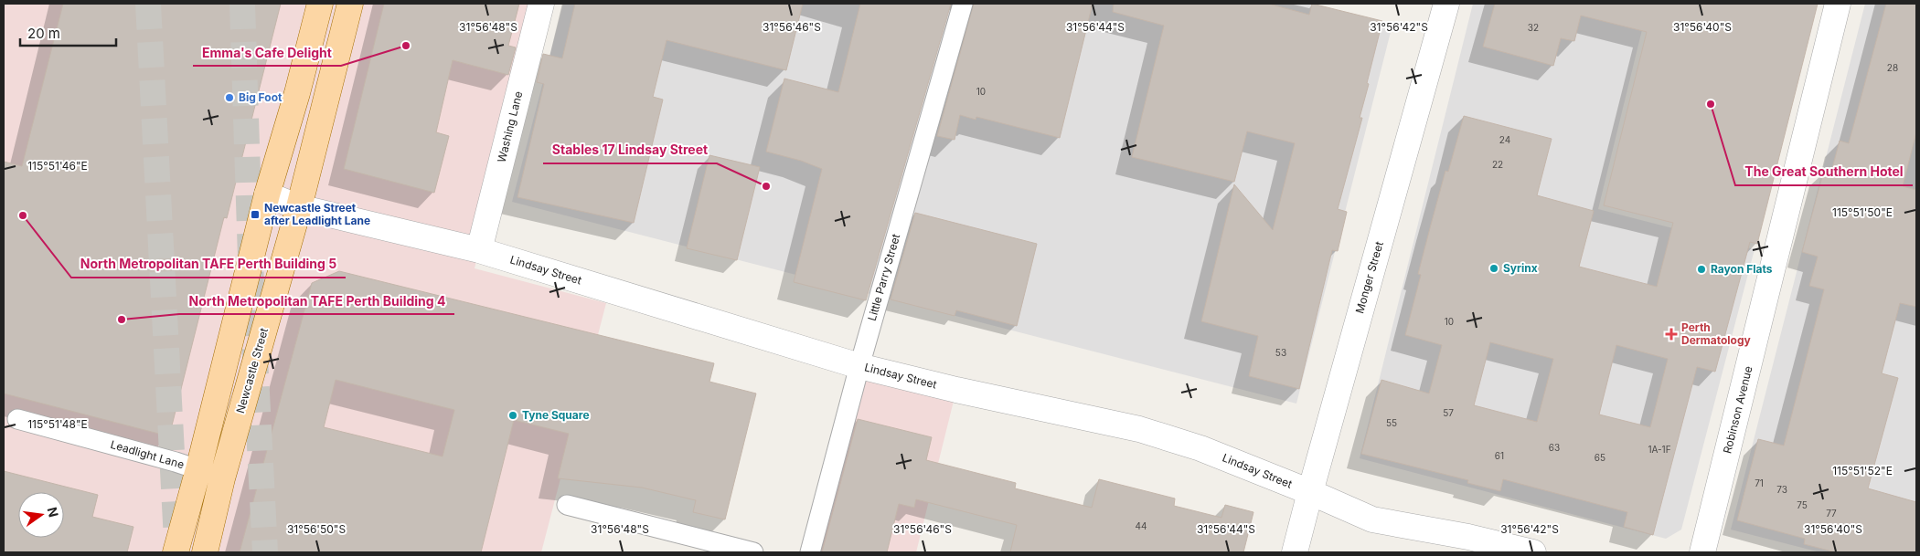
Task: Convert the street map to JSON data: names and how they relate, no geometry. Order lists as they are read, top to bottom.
{
  "streets": {
    "main road": ["Newcastle Street"],
    "street": [
      "Washing Lane",
      "Lindsay Street",
      "Monger Street",
      "Robinson Avenue"
    ],
    "lane": ["Little Parry Street", "Leadlight Lane"]
  },
  "crossings": [
    ["Washing Lane", "Lindsay Street"],
    ["Lindsay Street", "Little Parry Street"],
    ["Lindsay Street", "Monger Street"],
    ["Lindsay Street", "Newcastle Street"],
    ["Newcastle Street", "Leadlight Lane"]
  ],
  "places": {
    "other": [
      "Emma's Cafe Delight",
      "Big Foot",
      "The Great Southern Hotel",
      "Stables 17 Lindsay Street",
      "North Metropolitan TAFE Perth Building 5",
      "Syrinx",
      "Rayon Flats",
      "North Metropolitan TAFE Perth Building 4",
      "Tyne Square"
    ],
    "transit": ["Newcastle Street after Leadlight Lane"],
    "health": ["Perth Dermatology"]
  },
  "house_numbers": [
    "32",
    "28",
    "10",
    "24",
    "22",
    "10",
    "53",
    "57",
    "55",
    "63",
    "1A-1F",
    "61",
    "65",
    "71",
    "73",
    "75",
    "77",
    "44"
  ],
  "scale_bar": "20 m",
  "north": "right",
  "coordinates": [
    "31°56'48\"S",
    "31°56'46\"S",
    "31°56'44\"S",
    "31°56'42\"S",
    "31°56'40\"S",
    "115°51'46\"E",
    "115°51'50\"E",
    "115°51'48\"E",
    "115°51'52\"E",
    "31°56'50\"S"
  ]
}
